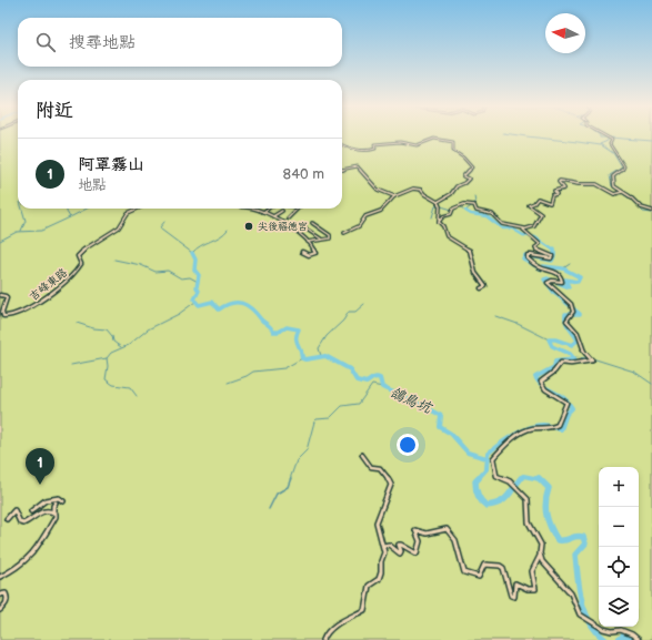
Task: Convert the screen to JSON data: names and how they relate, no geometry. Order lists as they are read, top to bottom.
{
  "streets": {
    "street": ["吉峰東路"]
  },
  "water": ["鴿鳥坑"],
  "places": ["尖後福德宮"],
  "north": "left",
  "page": {
    "search": "搜尋地點",
    "heading": "附近",
    "list": [
      {
        "mark": "1",
        "name": "阿罩霧山",
        "note": "地點",
        "value": "840 m"
      }
    ],
    "pins": "1",
    "map_buttons": ["+", "−"]
  }
}
